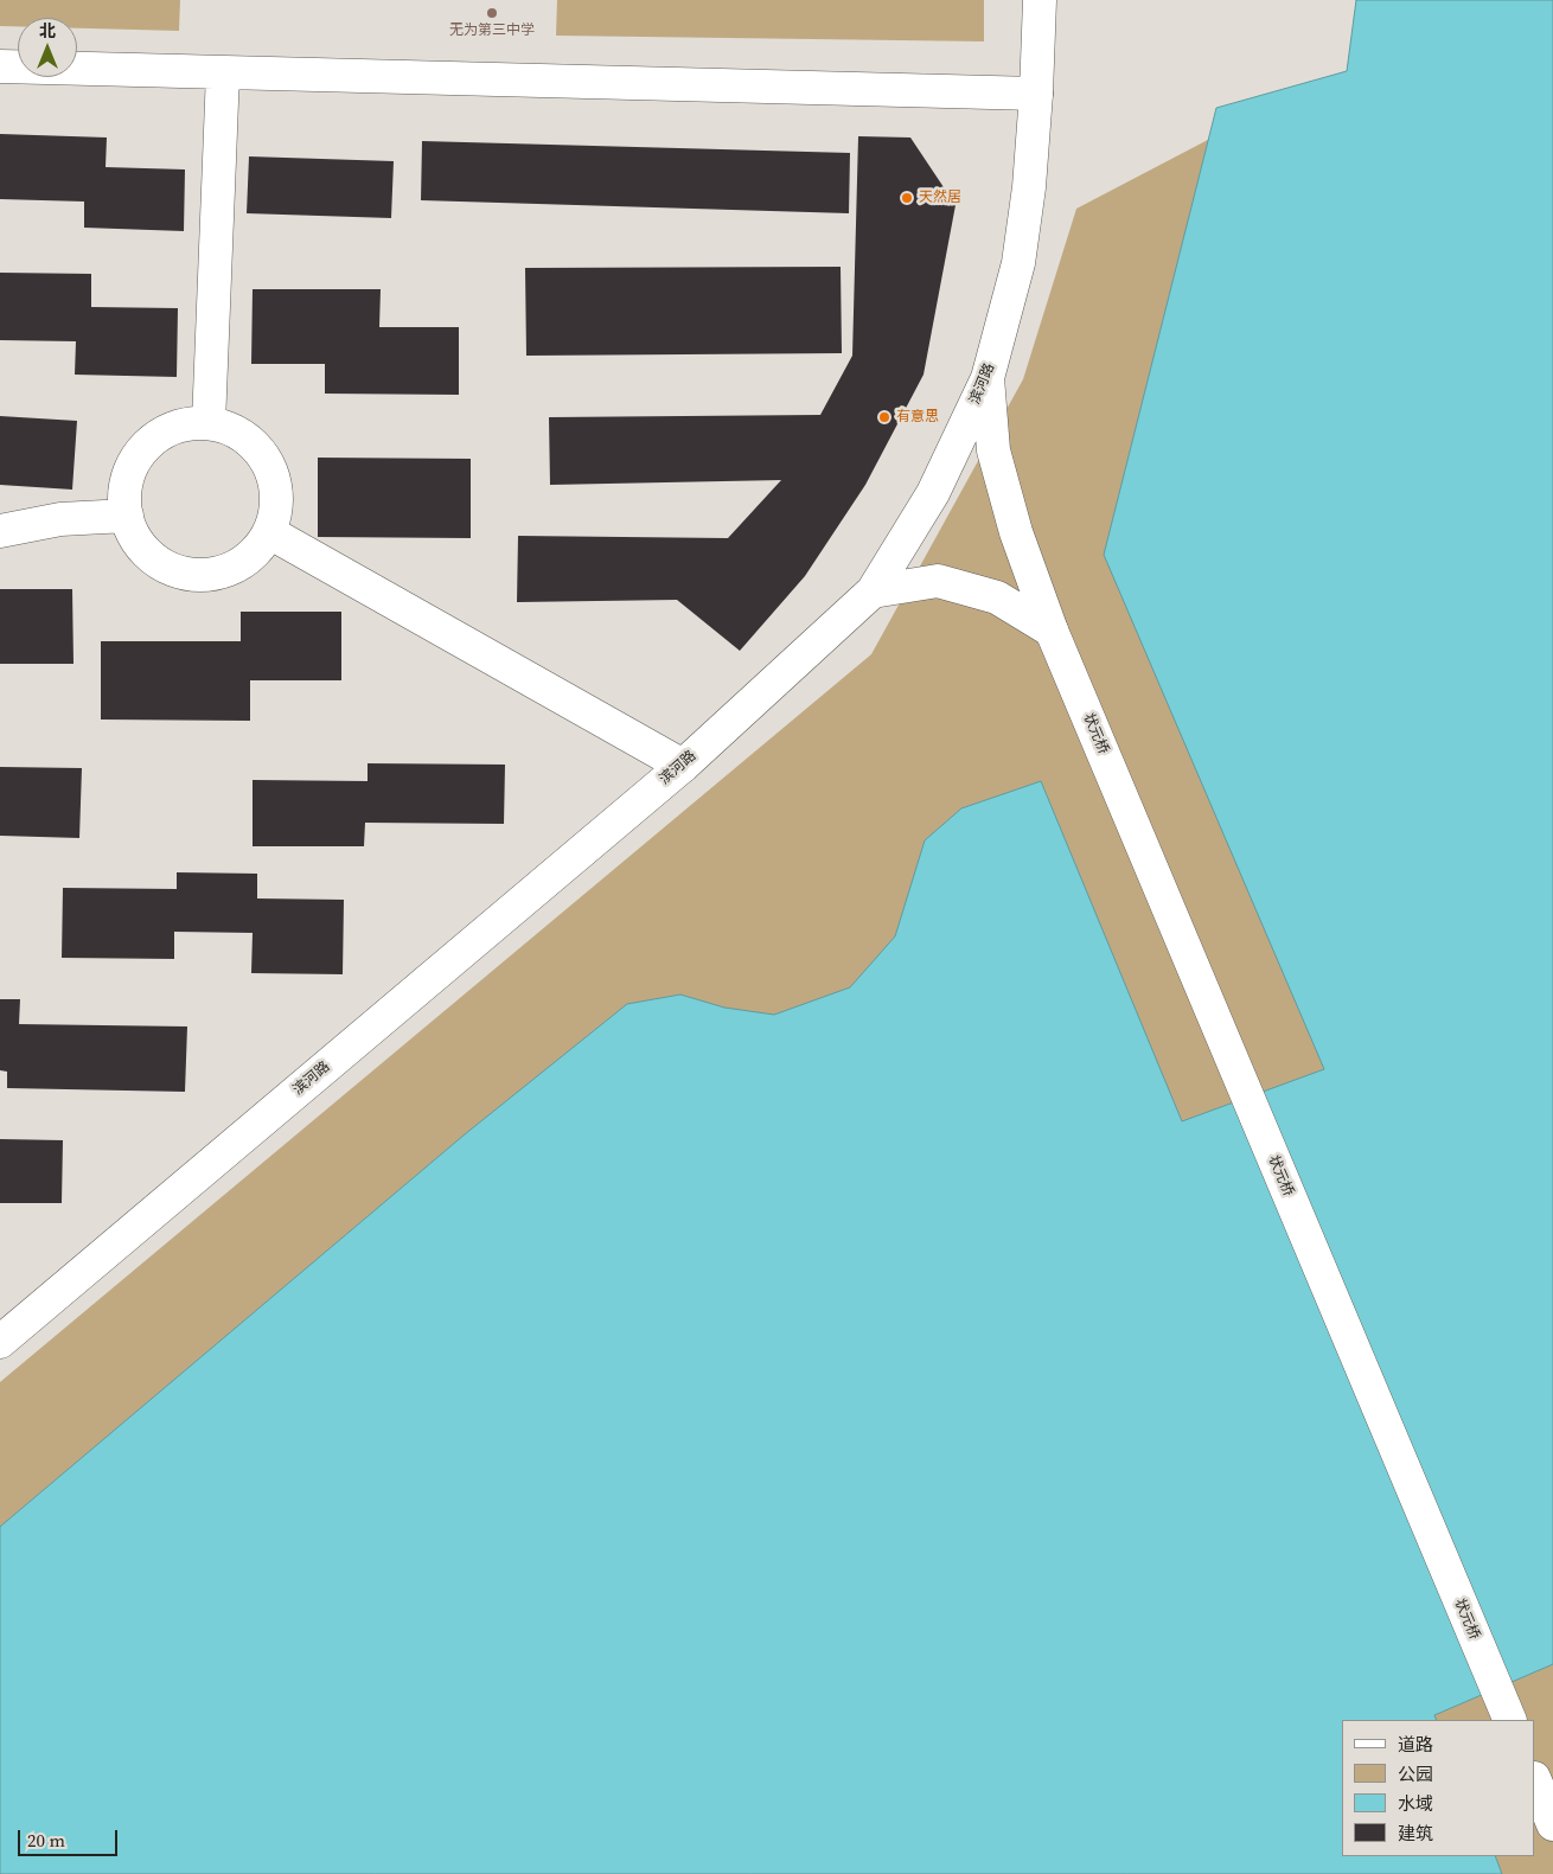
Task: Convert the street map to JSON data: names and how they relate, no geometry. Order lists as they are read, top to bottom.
{
  "streets": {
    "street": ["滨河路", "状元桥"]
  },
  "crossings": [
    ["滨河路", "状元桥"]
  ],
  "places": ["无为第三中学", "天然居", "有意思"],
  "legend": [
    "道路",
    "公园",
    "水域",
    "建筑"
  ],
  "scale_bar": "20 m",
  "north": "top"
}
